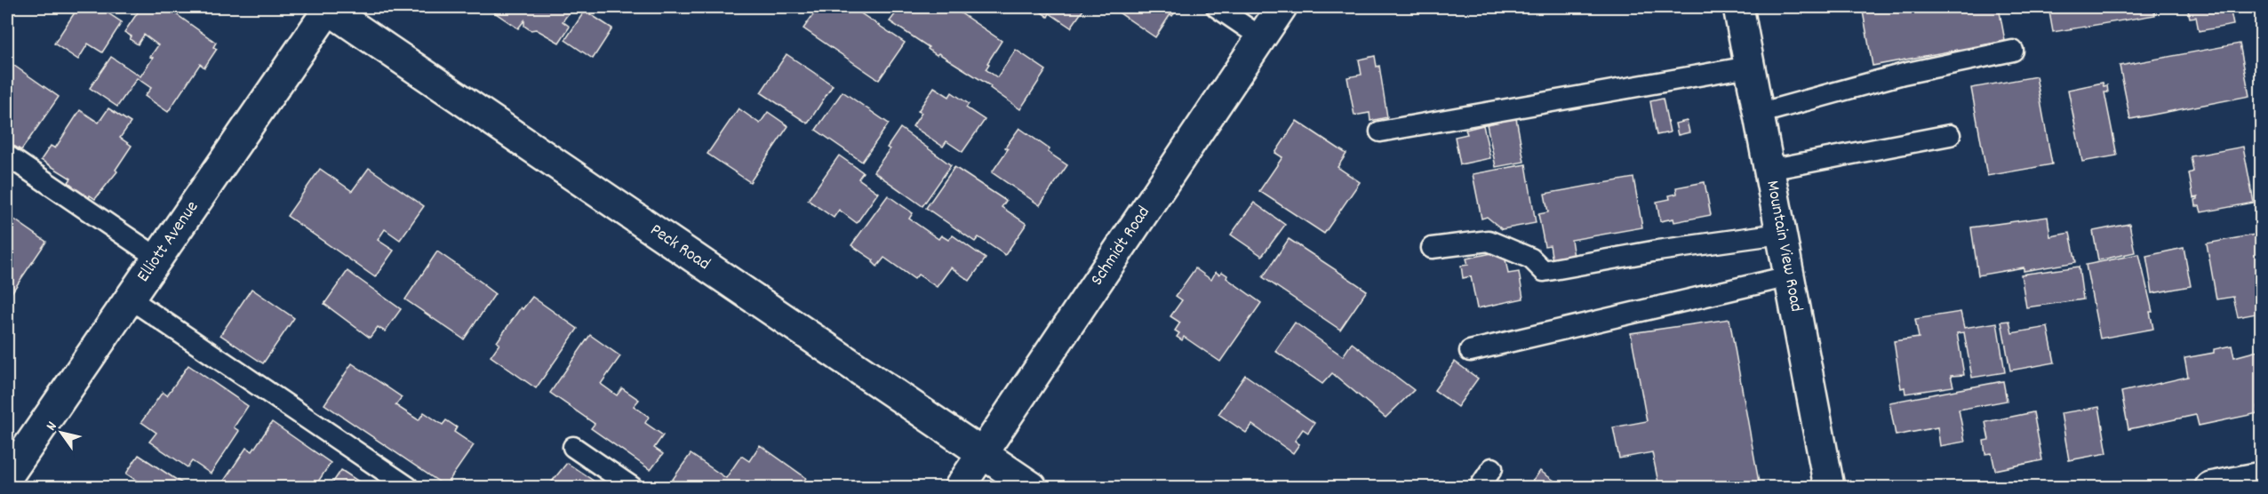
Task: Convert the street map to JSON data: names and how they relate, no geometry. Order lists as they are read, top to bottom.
{
  "streets": {
    "street": [
      "Elliott Avenue",
      "Peck Road",
      "Schmidt Road",
      "Mountain View Road"
    ]
  },
  "crossings": [
    ["Elliott Avenue", "Peck Road"],
    ["Peck Road", "Schmidt Road"]
  ],
  "north": "top left"
}
